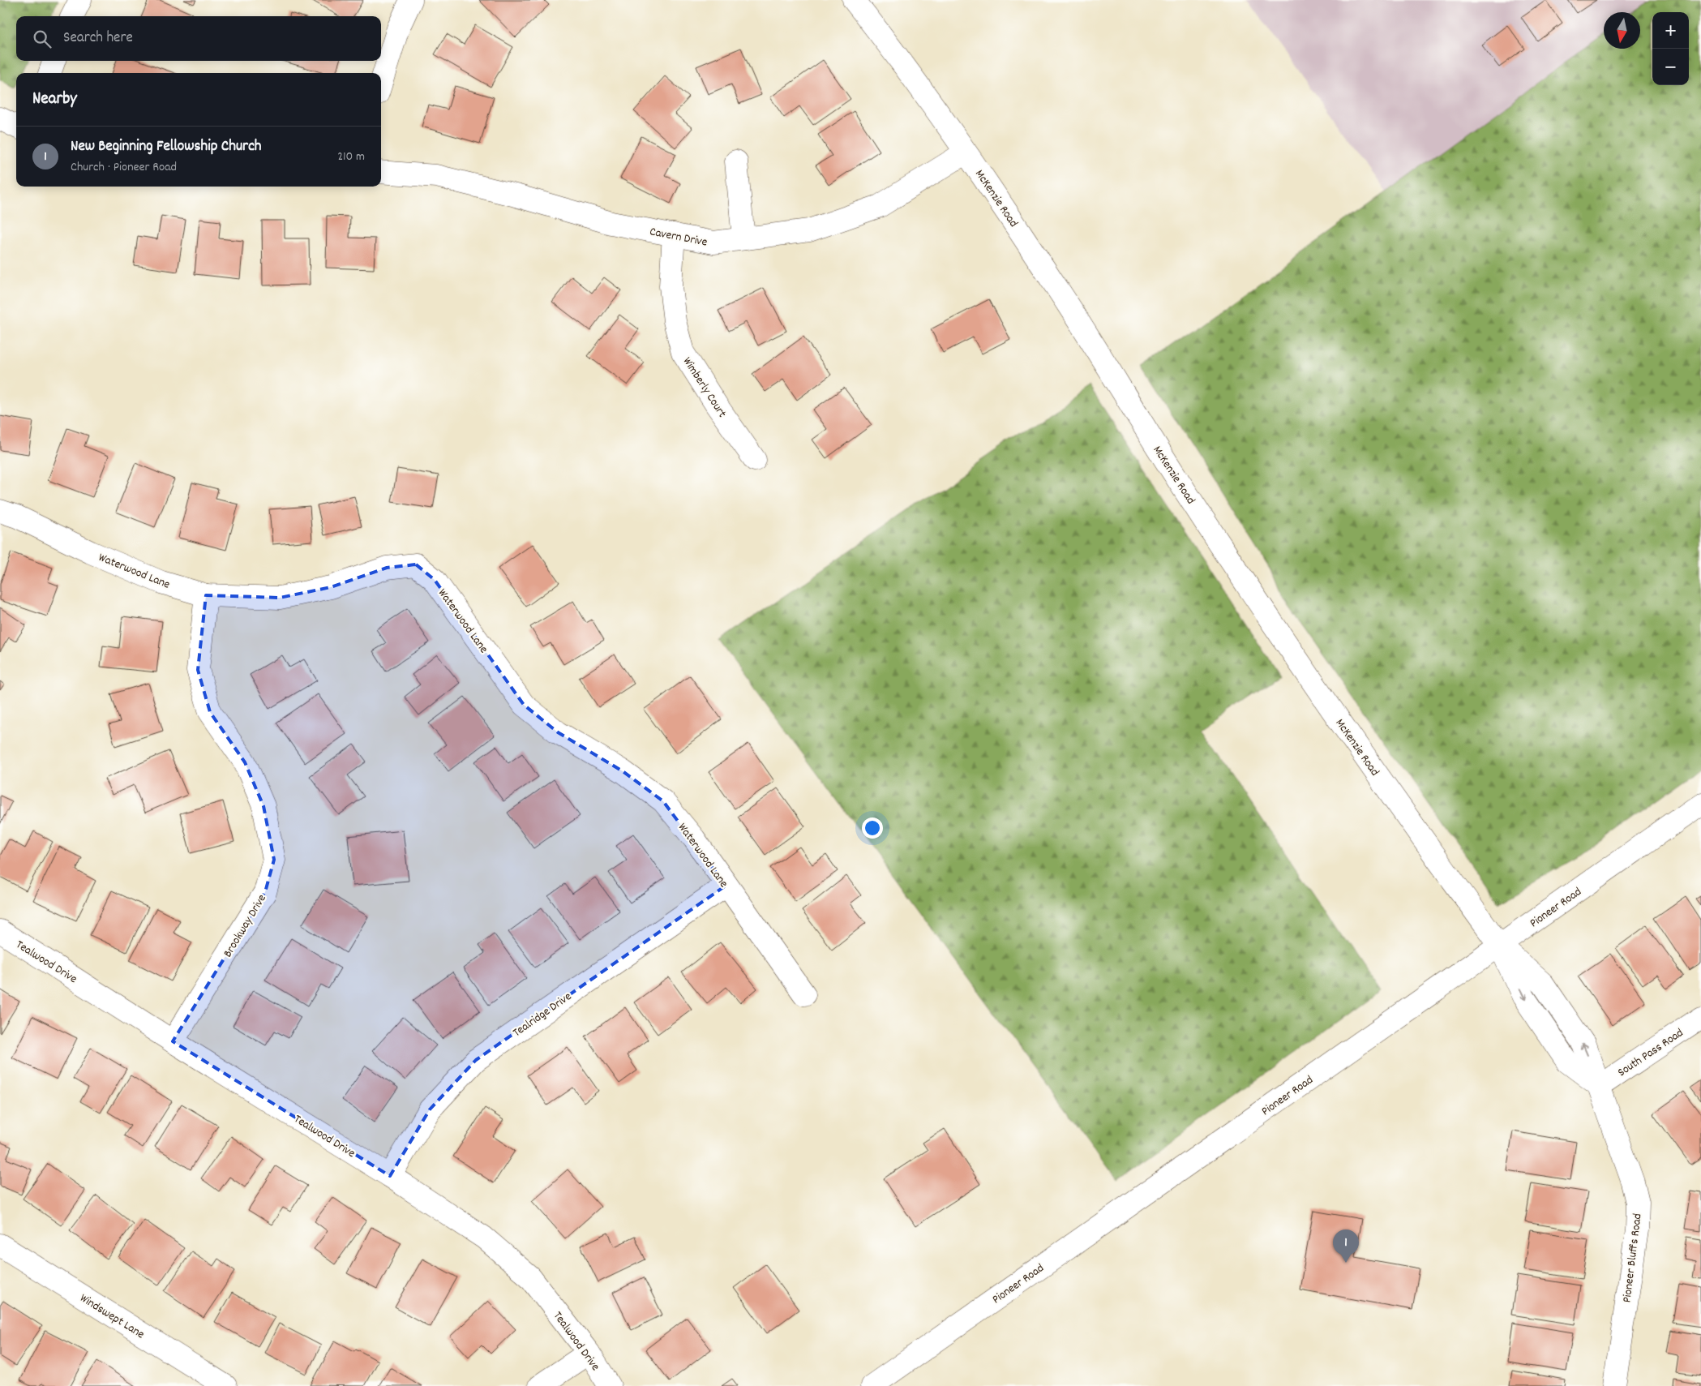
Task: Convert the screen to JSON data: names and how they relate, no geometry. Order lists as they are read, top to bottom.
{
  "streets": {
    "street": [
      "McKenzie Road",
      "Cavern Drive",
      "Wimberly Court",
      "Waterwood Lane",
      "Pioneer Road",
      "Brookway Drive",
      "Tealwood Drive",
      "Tealridge Drive",
      "South Pass Road",
      "Pioneer Bluffs Road",
      "Windswept Lane"
    ]
  },
  "crossings": [
    ["McKenzie Road", "Cavern Drive"],
    ["McKenzie Road", "Pioneer Road"],
    ["McKenzie Road", "Pioneer Bluffs Road"],
    ["Cavern Drive", "Wimberly Court"],
    ["Waterwood Lane", "Brookway Drive"],
    ["Waterwood Lane", "Tealridge Drive"],
    ["Pioneer Road", "Pioneer Bluffs Road"],
    ["Brookway Drive", "Tealwood Drive"],
    ["Tealwood Drive", "Tealridge Drive"],
    ["South Pass Road", "Pioneer Bluffs Road"]
  ],
  "north": "bottom",
  "page": {
    "map_buttons": ["+", "−"],
    "search": "Search here",
    "heading": "Nearby",
    "list": [
      {
        "mark": "1",
        "name": "New Beginning Fellowship Church",
        "note": "Church · Pioneer Road",
        "value": "210 m"
      }
    ],
    "pins": "1"
  }
}
